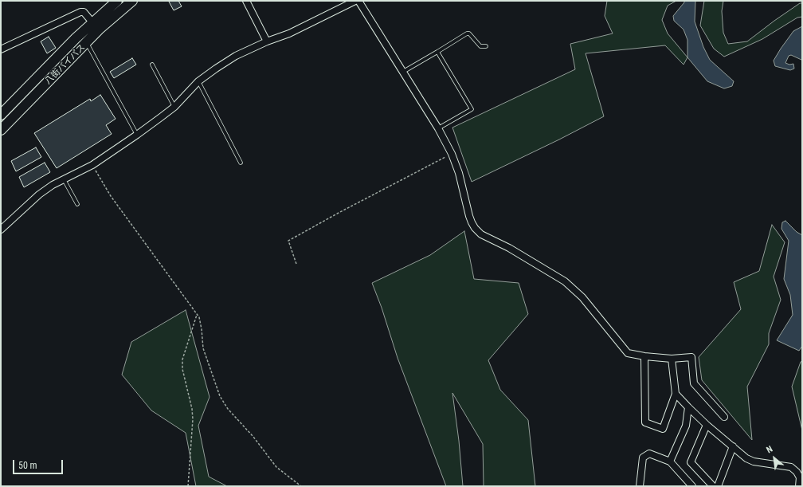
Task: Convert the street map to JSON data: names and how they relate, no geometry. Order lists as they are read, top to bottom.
{
  "streets": {
    "main road": ["八街バイパス"]
  },
  "scale_bar": "50 m",
  "north": "top left"
}
